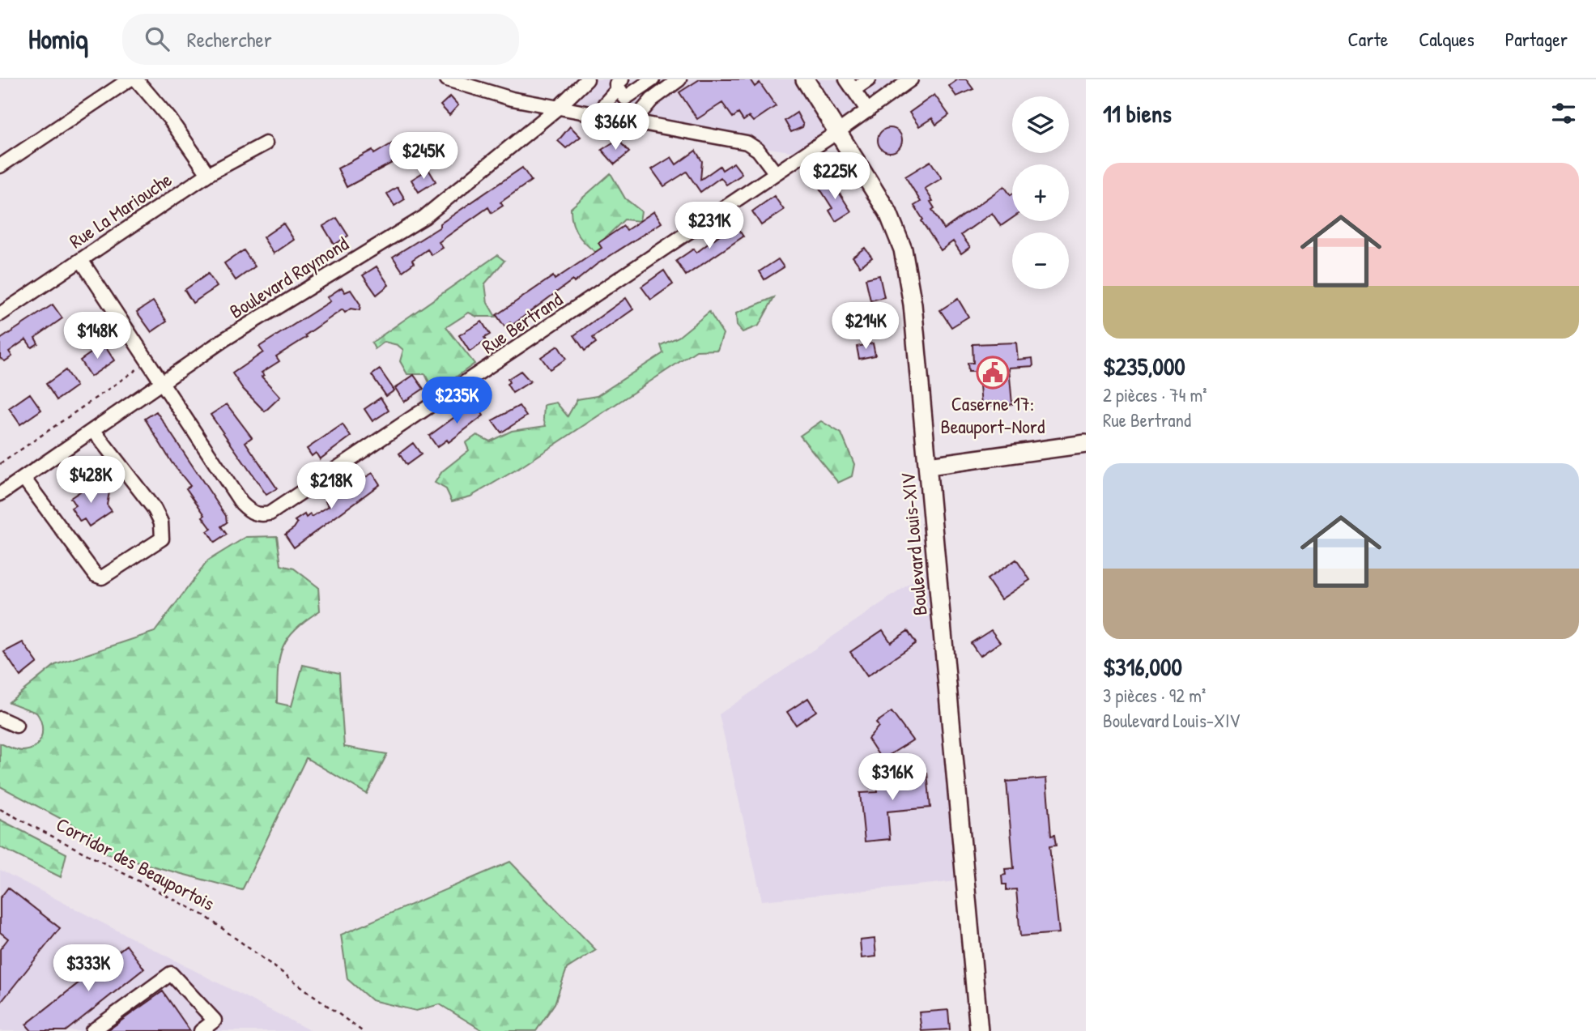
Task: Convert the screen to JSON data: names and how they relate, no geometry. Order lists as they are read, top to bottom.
{
  "streets": {
    "main road": ["Boulevard Louis-XIV"],
    "street": ["Rue La Mariouche", "Boulevard Raymond", "Rue Bertrand"],
    "path": ["Corridor des Beauportois"]
  },
  "crossings": [
    ["Rue La Mariouche", "Rue Bertrand"],
    ["Boulevard Raymond", "Rue Bertrand"],
    ["Rue Bertrand", "Boulevard Louis-XIV"]
  ],
  "places": {
    "public building": ["Caserne 17: Beauport-Nord"]
  },
  "page": {
    "header": "Homiq",
    "search": "Rechercher",
    "nav": ["Carte", "Calques", "Partager"],
    "heading": "11 biens",
    "map_buttons": ["+", "−"],
    "price": [
      "$366K",
      "$245K",
      "$225K",
      "$231K",
      "$214K",
      "$148K",
      "$235K",
      "$428K",
      "$218K",
      "$316K",
      "$333K"
    ],
    "list": [
      {
        "name": "$235,000",
        "note": "2 pièces · 74 m² · Rue Bertrand"
      },
      {
        "name": "$316,000",
        "note": "3 pièces · 92 m² · Boulevard Louis-XIV"
      }
    ]
  }
}
